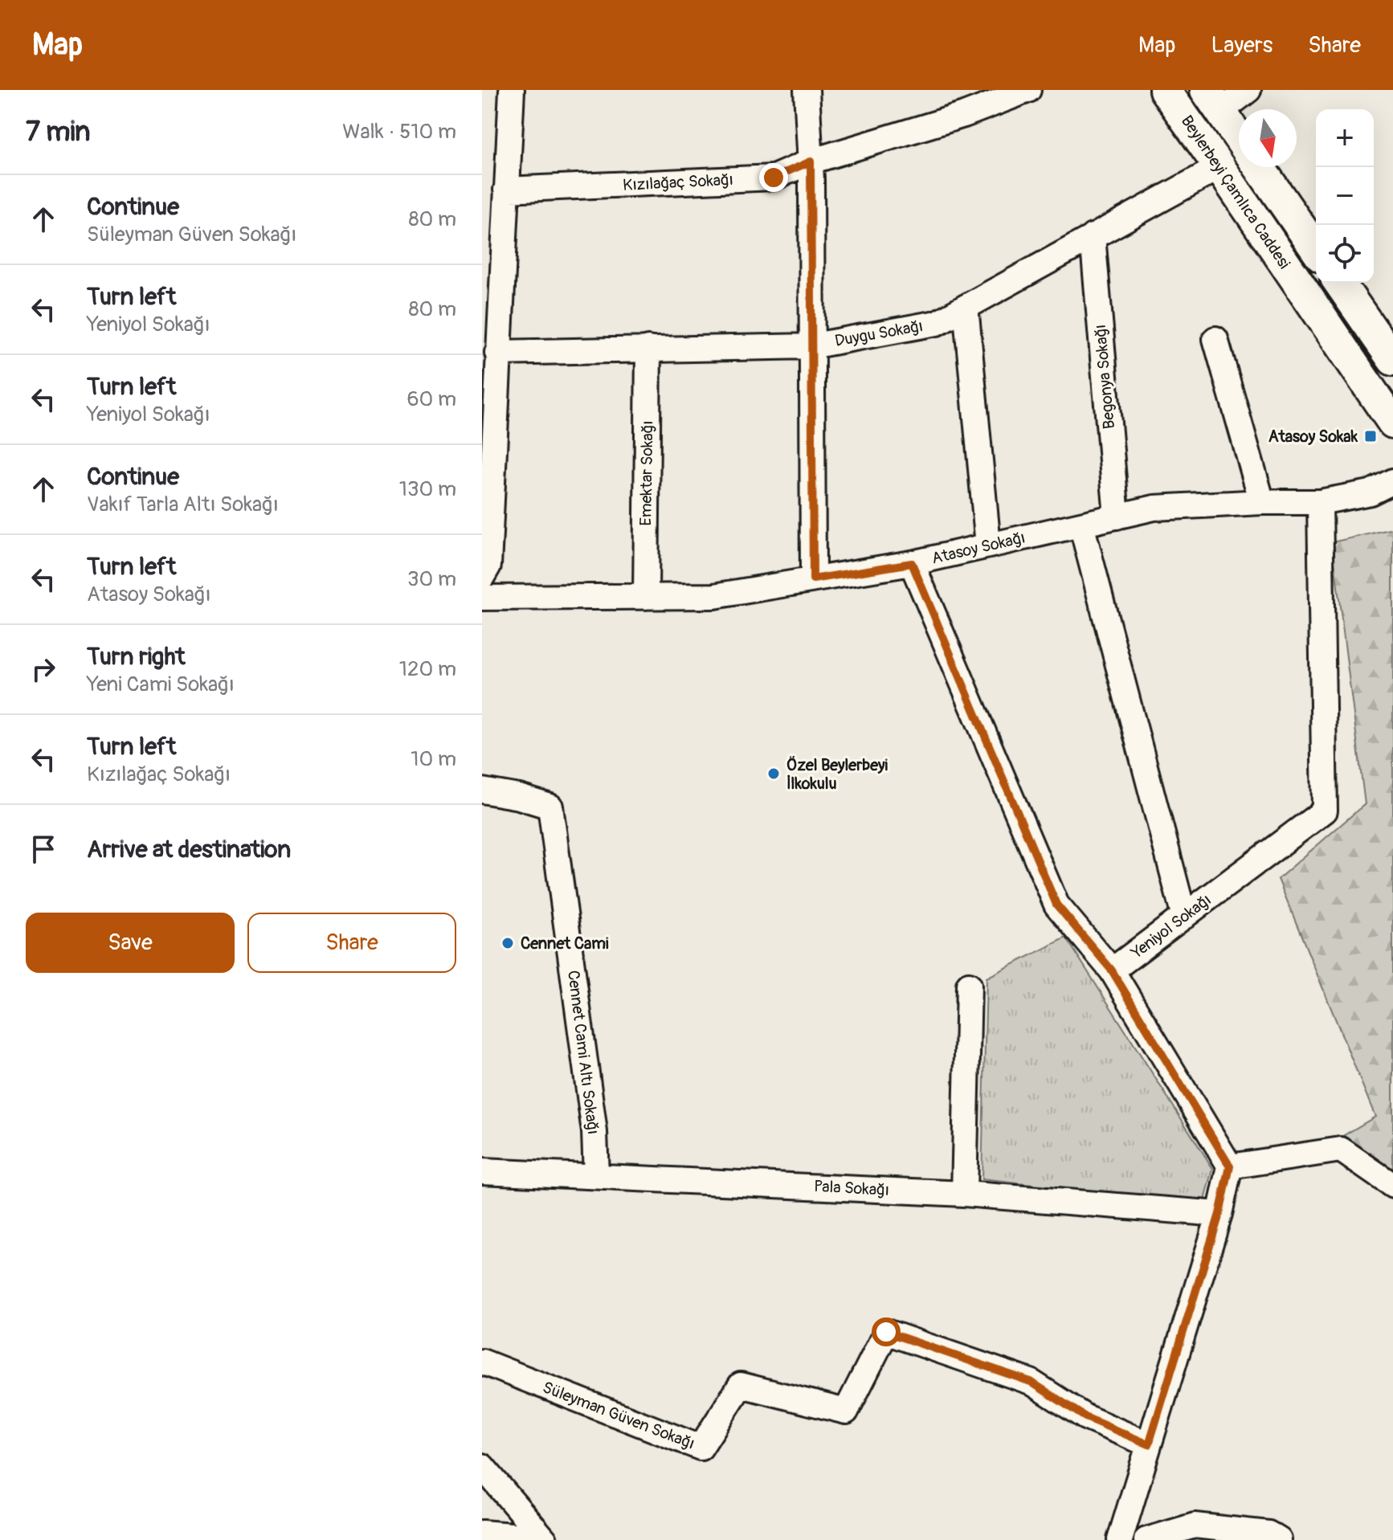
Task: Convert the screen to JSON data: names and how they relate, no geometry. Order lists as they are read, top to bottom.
{
  "streets": {
    "main road": ["Beylerbeyi Çamlıca Caddesi"],
    "street": [
      "Kızılağaç Sokağı",
      "Duygu Sokağı",
      "Begonya Sokağı",
      "Emektar Sokağı",
      "Atasoy Sokağı",
      "Yeniyol Sokağı",
      "Cennet Cami Altı Sokağı",
      "Pala Sokağı",
      "Süleyman Güven Sokağı"
    ]
  },
  "crossings": [
    ["Beylerbeyi Çamlıca Caddesi", "Duygu Sokağı"],
    ["Duygu Sokağı", "Begonya Sokağı"],
    ["Duygu Sokağı", "Emektar Sokağı"],
    ["Begonya Sokağı", "Atasoy Sokağı"],
    ["Emektar Sokağı", "Atasoy Sokağı"],
    ["Atasoy Sokağı", "Yeniyol Sokağı"],
    ["Cennet Cami Altı Sokağı", "Pala Sokağı"]
  ],
  "places": {
    "transit": ["Atasoy Sokak"],
    "other": ["Özel Beylerbeyi İlkokulu", "Cennet Cami"]
  },
  "north": "bottom",
  "page": {
    "header": "Map",
    "nav": ["Map", "Layers", "Share"],
    "heading": ["7 min", "Walk · 510 m"],
    "map_buttons": ["+", "−"],
    "list": [
      ["Continue", "Süleyman Güven Sokağı", "80 m"],
      ["Turn left", "Yeniyol Sokağı", "80 m"],
      ["Turn left", "Yeniyol Sokağı", "60 m"],
      ["Continue", "Vakıf Tarla Altı Sokağı", "130 m"],
      ["Turn left", "Atasoy Sokağı", "30 m"],
      ["Turn right", "Yeni Cami Sokağı", "120 m"],
      ["Turn left", "Kızılağaç Sokağı", "10 m"],
      "Arrive at destination"
    ],
    "buttons": ["Save", "Share"]
  }
}
